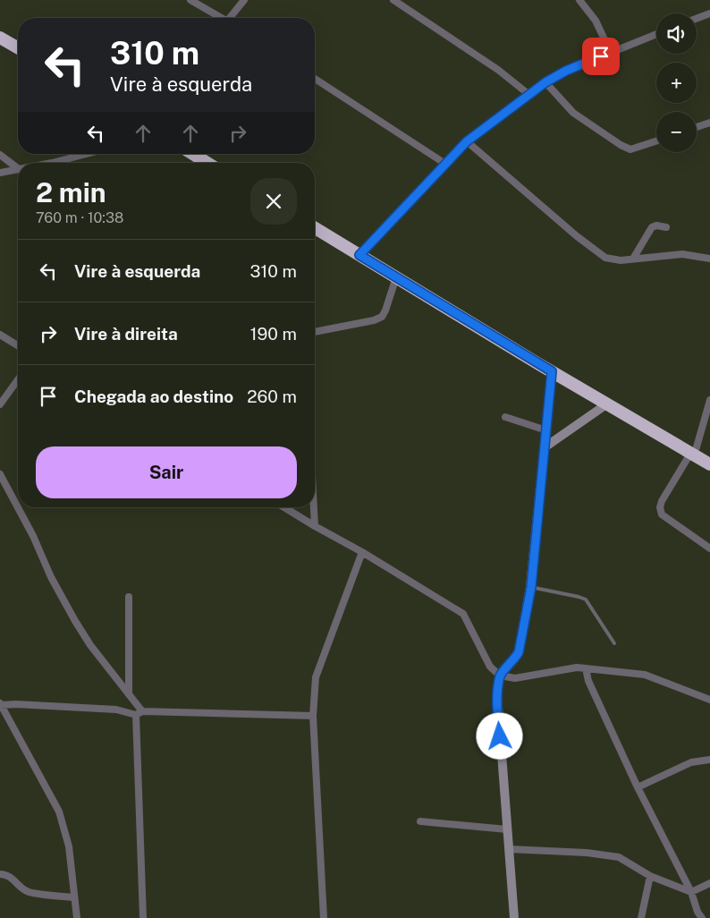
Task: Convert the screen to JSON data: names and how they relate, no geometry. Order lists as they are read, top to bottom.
{
  "page": {
    "map_buttons": ["+", "−"],
    "turn": ["310 m", "Vire à esquerda"],
    "heading": ["2 min", "760 m · 10:38"],
    "list": [
      {
        "name": "Vire à esquerda",
        "value": "310 m"
      },
      {
        "name": "Vire à direita",
        "value": "190 m"
      },
      {
        "name": "Chegada ao destino",
        "value": "260 m"
      }
    ],
    "buttons": "Sair"
  }
}
